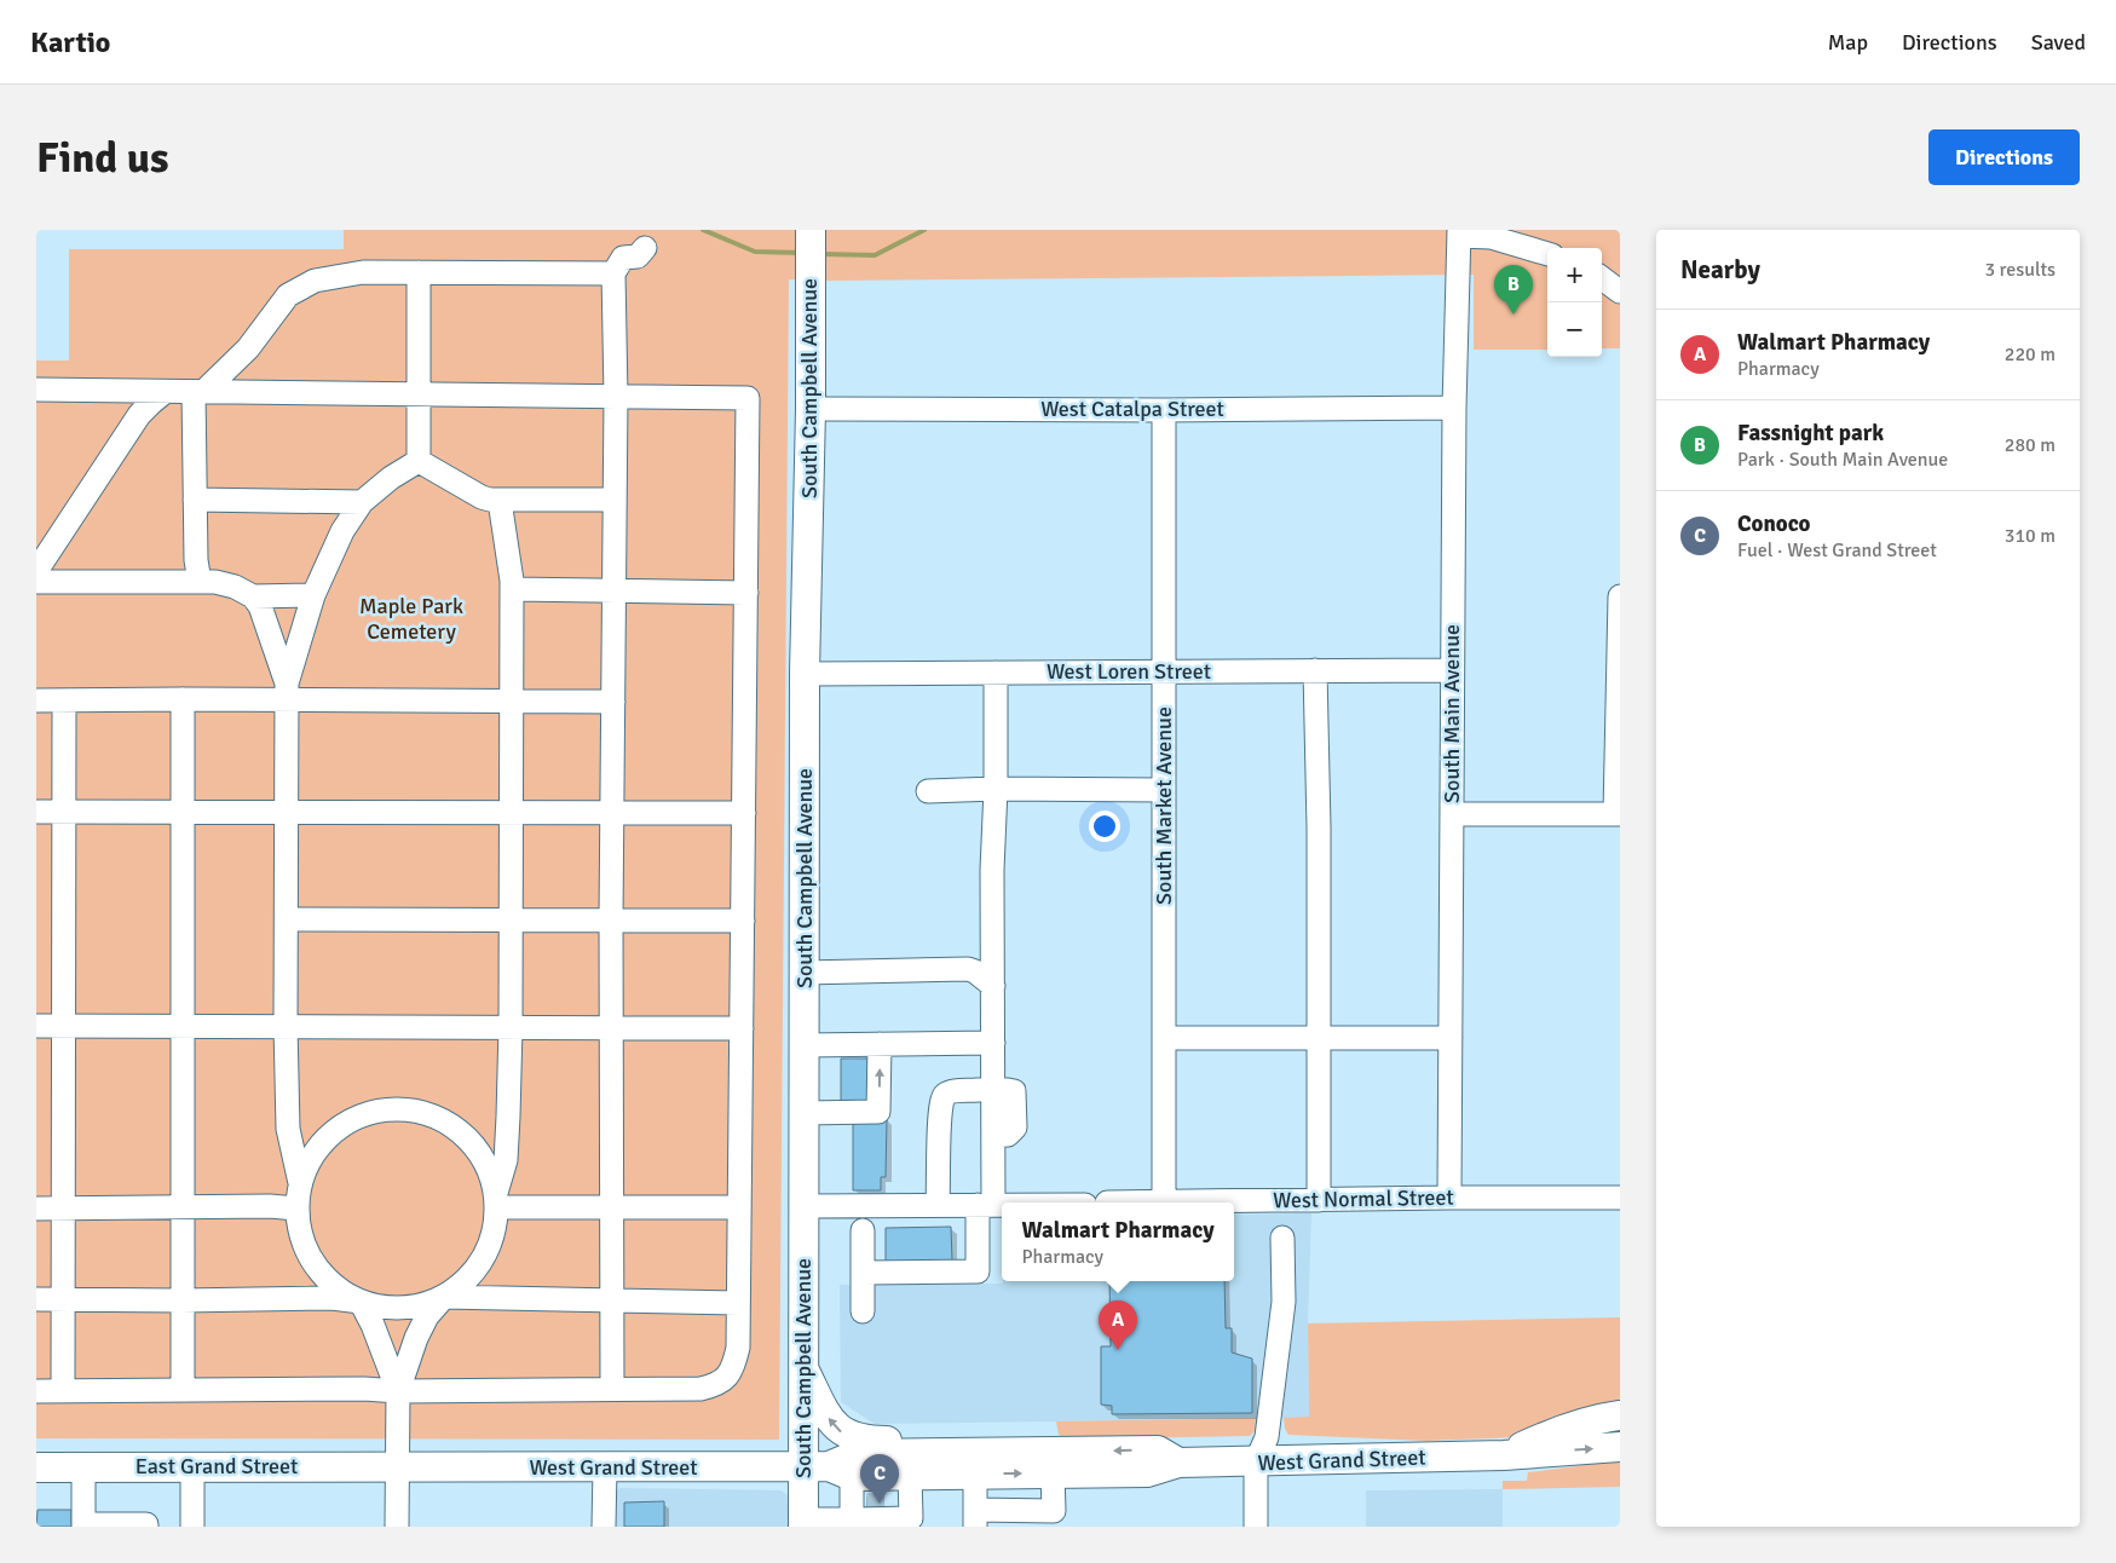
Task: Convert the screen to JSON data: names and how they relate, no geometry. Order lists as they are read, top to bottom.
{
  "streets": {
    "main road": ["South Campbell Avenue", "West Grand Street", "East Grand Street"],
    "street": [
      "West Catalpa Street",
      "West Loren Street",
      "South Main Avenue",
      "South Market Avenue",
      "West Normal Street"
    ]
  },
  "crossings": [
    ["South Campbell Avenue", "West Catalpa Street"],
    ["South Campbell Avenue", "West Loren Street"],
    ["South Campbell Avenue", "West Normal Street"],
    ["South Campbell Avenue", "West Grand Street"],
    ["West Catalpa Street", "South Main Avenue"],
    ["West Catalpa Street", "South Market Avenue"],
    ["West Loren Street", "South Main Avenue"],
    ["West Loren Street", "South Market Avenue"],
    ["South Main Avenue", "West Normal Street"],
    ["South Market Avenue", "West Normal Street"],
    ["West Grand Street", "East Grand Street"]
  ],
  "parks": ["Maple Park Cemetery"],
  "page": {
    "header": "Kartio",
    "nav": ["Map", "Directions", "Saved"],
    "buttons": "Directions",
    "title": "Find us",
    "heading": ["Nearby", "3 results"],
    "map_buttons": ["+", "−"],
    "pins": ["B", "A", "C"],
    "list": [
      {
        "mark": "A",
        "name": "Walmart Pharmacy",
        "note": "Pharmacy",
        "value": "220 m"
      },
      {
        "mark": "B",
        "name": "Fassnight park",
        "note": "Park · South Main Avenue",
        "value": "280 m"
      },
      {
        "mark": "C",
        "name": "Conoco",
        "note": "Fuel · West Grand Street",
        "value": "310 m"
      }
    ],
    "popup": ["Walmart Pharmacy", "Pharmacy"]
  }
}
